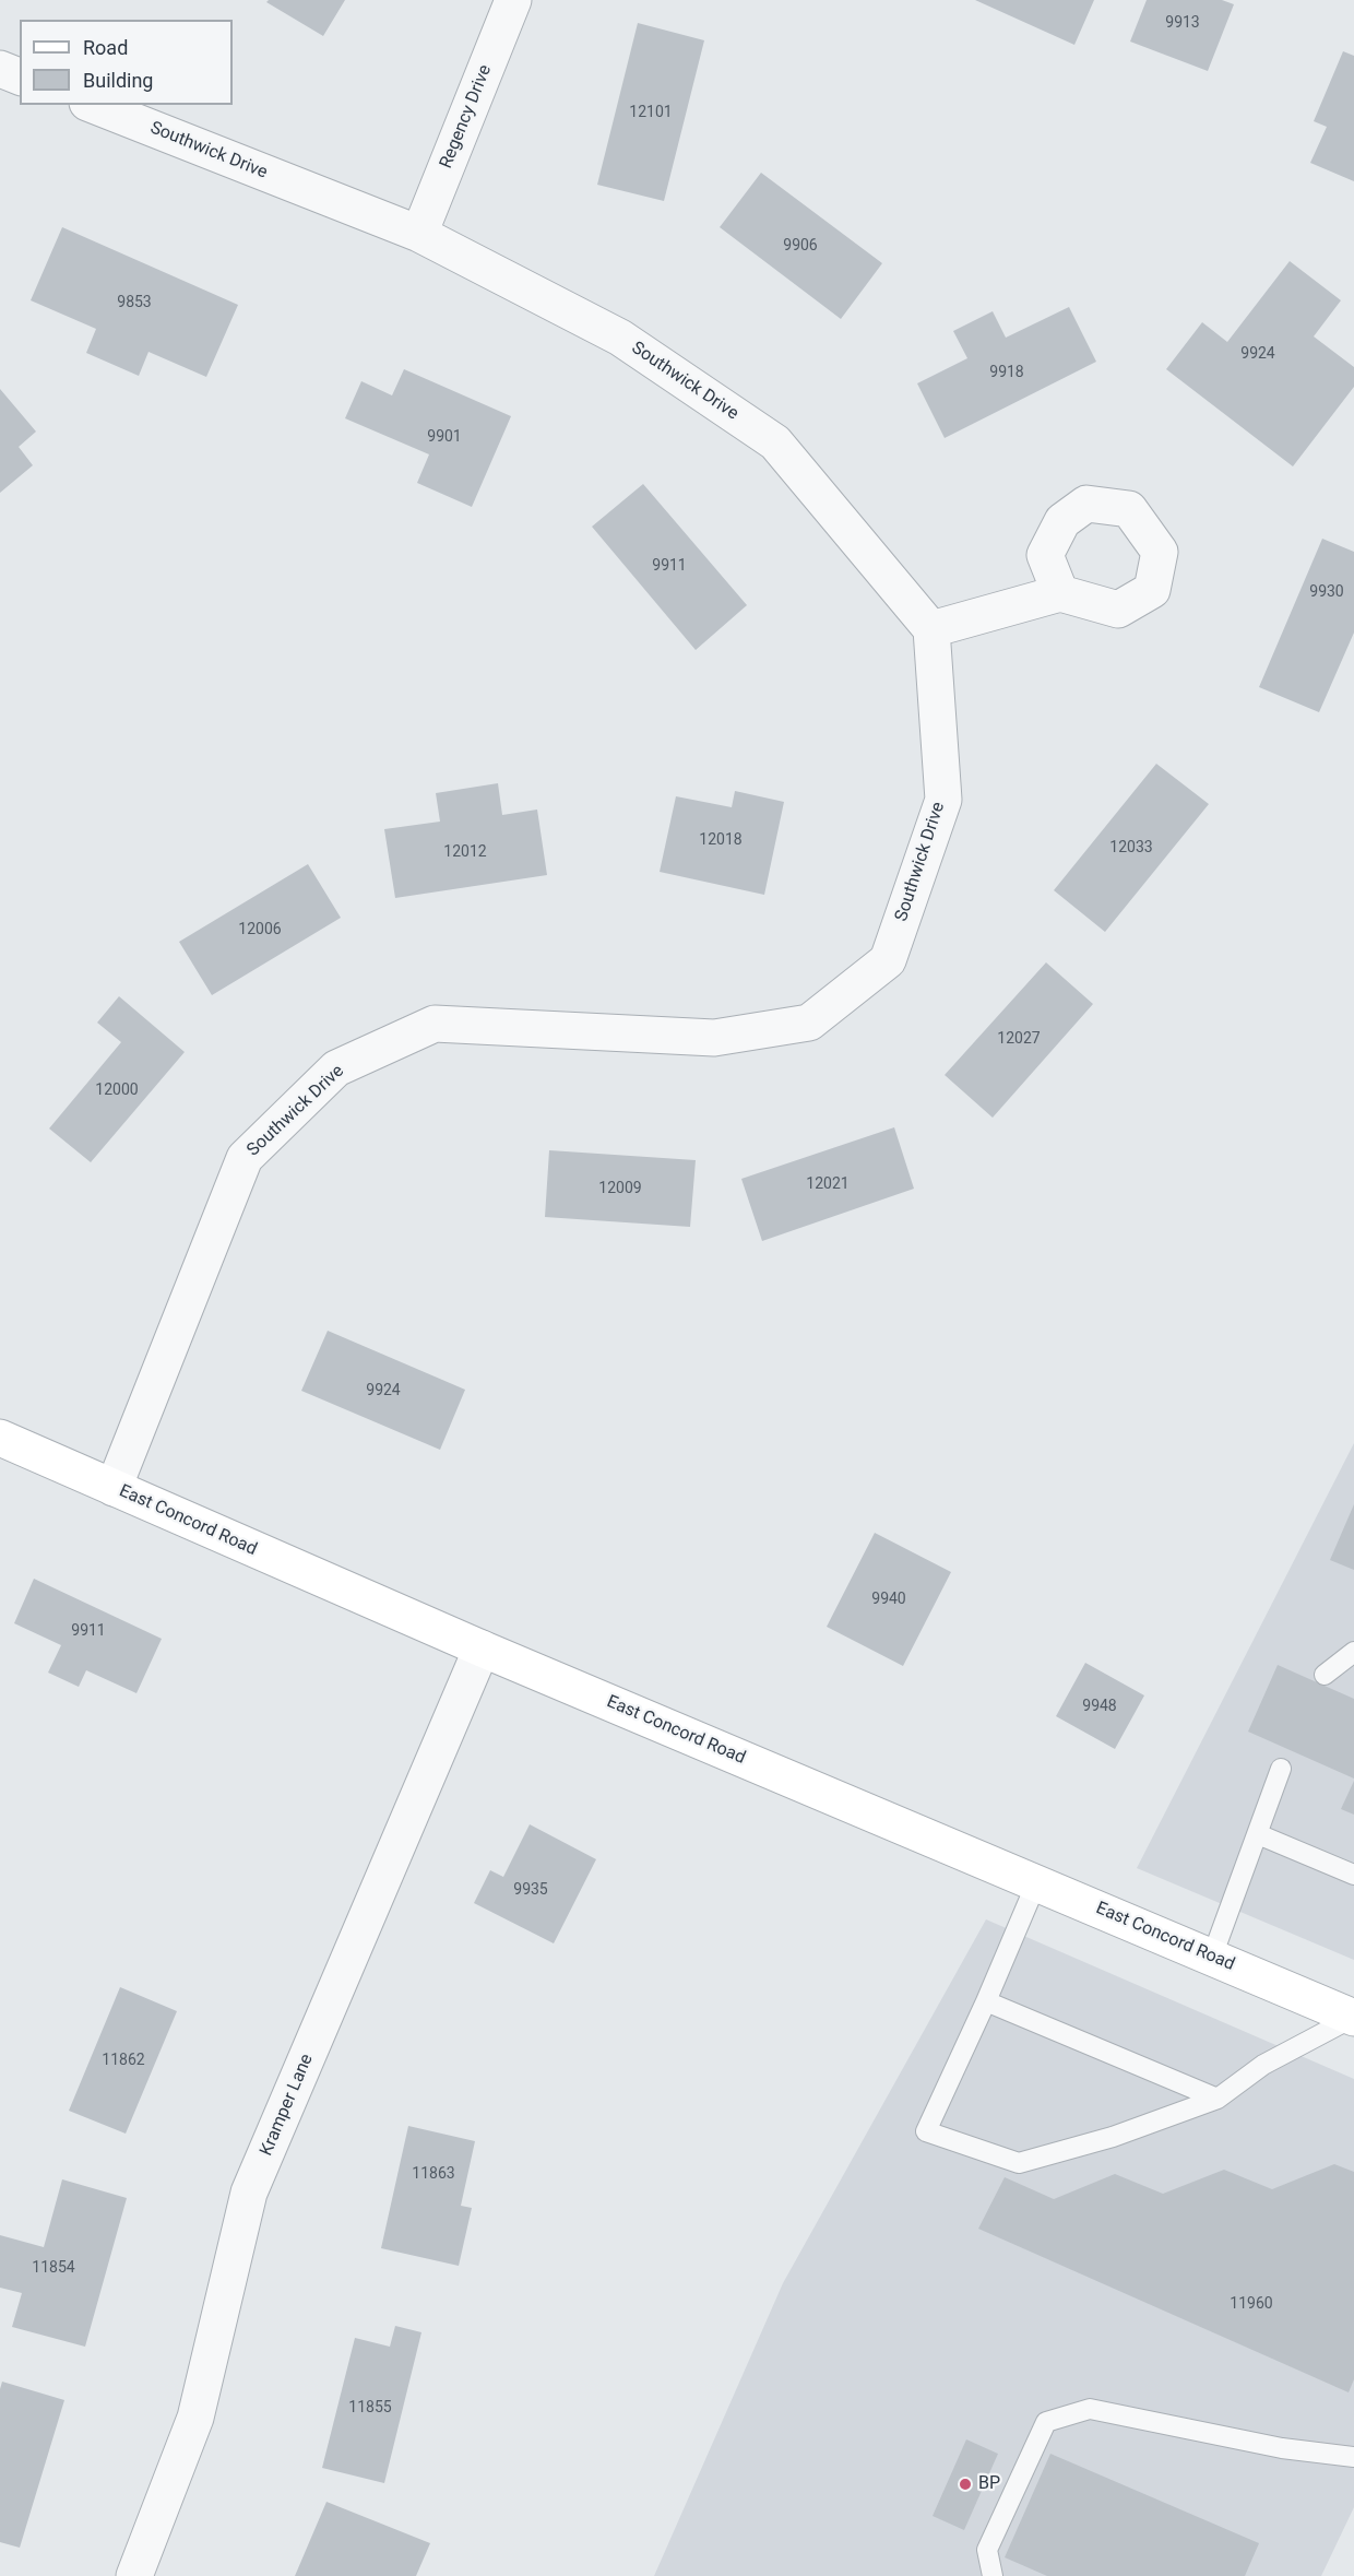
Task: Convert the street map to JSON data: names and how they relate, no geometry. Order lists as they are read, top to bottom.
{
  "streets": {
    "street": [
      "Regency Drive",
      "Southwick Drive",
      "East Concord Road",
      "Kramper Lane"
    ]
  },
  "crossings": [
    ["Regency Drive", "Southwick Drive"],
    ["Southwick Drive", "East Concord Road"],
    ["East Concord Road", "Kramper Lane"]
  ],
  "places": ["BP"],
  "house_numbers": [
    "9913",
    "12101",
    "9906",
    "9853",
    "9924",
    "9918",
    "9901",
    "9911",
    "9930",
    "12018",
    "12033",
    "12012",
    "12006",
    "12027",
    "12000",
    "12021",
    "12009",
    "9924",
    "9940",
    "9911",
    "9948",
    "9935",
    "11862",
    "11863",
    "11854",
    "11960",
    "11855"
  ],
  "legend": ["Road", "Building"]
}
